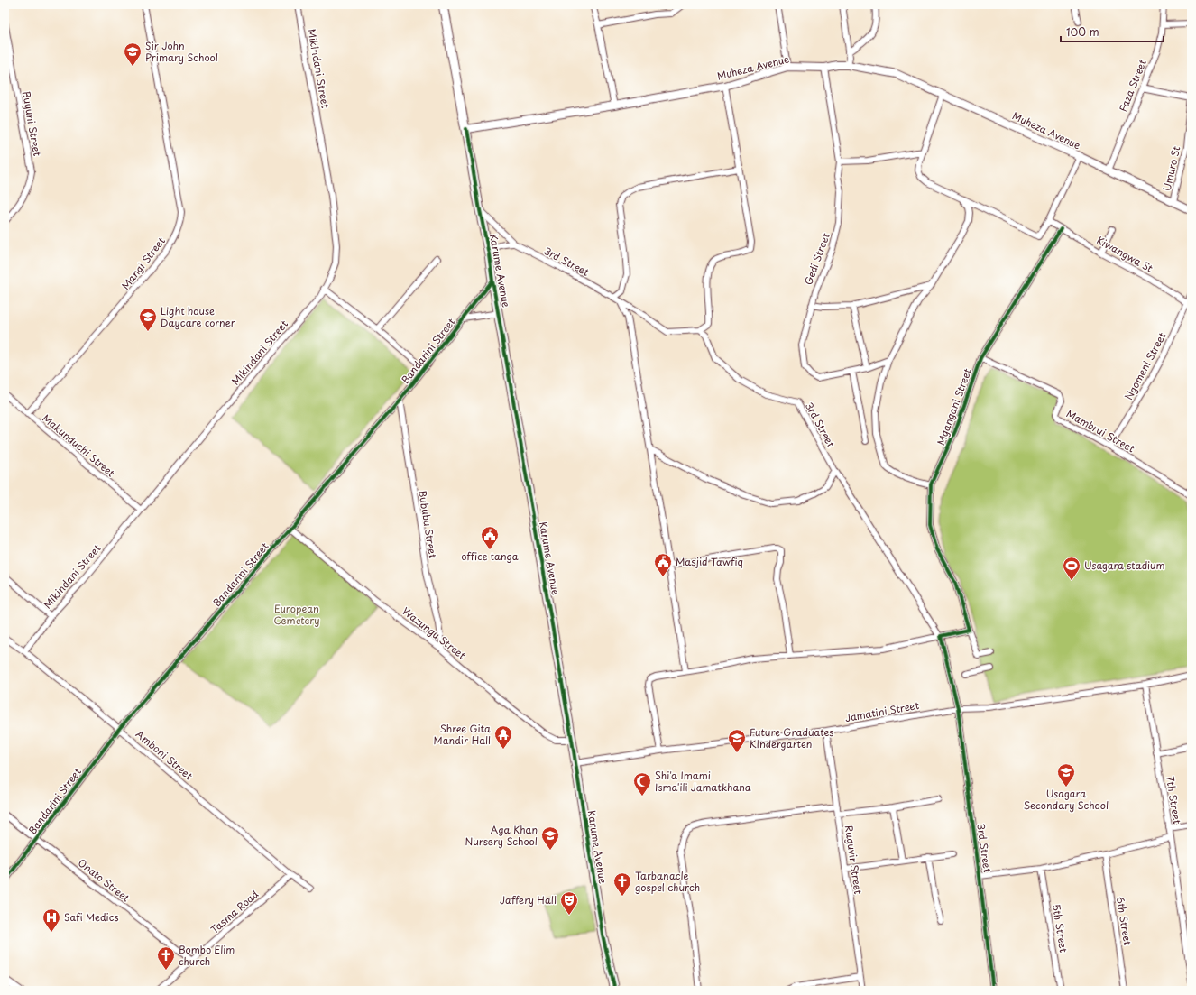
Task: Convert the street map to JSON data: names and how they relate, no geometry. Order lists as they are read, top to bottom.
{
  "streets": {
    "main road": ["Karume Avenue"],
    "street": [
      "Muheza Avenue",
      "Mikindani Street",
      "Faza Street",
      "Buyuni Street",
      "Umuro St",
      "Kiwangwa St",
      "Gedi Street",
      "3rd Street",
      "Mangi Street",
      "Bandarini Street",
      "Ngomeni Street",
      "Mgangani Street",
      "Mambrui Street",
      "Makunduchi Street",
      "Bububu Street",
      "Wazungu Street",
      "Jamatini Street",
      "Amboni Street",
      "7th Street",
      "Raguvir Street",
      "Onato Street",
      "Tasma Road",
      "6th Street",
      "5th Street"
    ]
  },
  "crossings": [
    ["Muheza Avenue", "Faza Street"],
    ["Muheza Avenue", "Umuro St"],
    ["Muheza Avenue", "Gedi Street"],
    ["Muheza Avenue", "Karume Avenue"],
    ["Mikindani Street", "Makunduchi Street"],
    ["Mikindani Street", "Amboni Street"],
    ["Kiwangwa St", "Ngomeni Street"],
    ["Kiwangwa St", "Mgangani Street"],
    ["3rd Street", "Karume Avenue"],
    ["3rd Street", "Jamatini Street"],
    ["Mangi Street", "Makunduchi Street"],
    ["Karume Avenue", "Bandarini Street"],
    ["Karume Avenue", "Wazungu Street"],
    ["Karume Avenue", "Jamatini Street"],
    ["Bandarini Street", "Bububu Street"],
    ["Bandarini Street", "Wazungu Street"],
    ["Bandarini Street", "Amboni Street"],
    ["Bandarini Street", "Onato Street"],
    ["Ngomeni Street", "Mambrui Street"],
    ["Mgangani Street", "Mambrui Street"],
    ["Bububu Street", "Wazungu Street"],
    ["Jamatini Street", "7th Street"],
    ["Jamatini Street", "Raguvir Street"],
    ["Amboni Street", "Tasma Road"],
    ["Onato Street", "Tasma Road"]
  ],
  "parks": ["European Cemetery"],
  "places": {
    "school or university": [
      "Sir John Primary School",
      "Light house Daycare corner",
      "Future Graduates Kindergarten",
      "Usagara Secondary School",
      "Aga Khan Nursery School"
    ],
    "public building": ["office tanga", "Masjid Tawfiq"],
    "sports": ["Usagara stadium"],
    "temple": ["Shree Gita Mandir Hall"],
    "mosque": ["Shi'a Imami Isma'ili Jamatkhana"],
    "church": ["Tarbanacle gospel church", "Bombo Elim church"],
    "theatre": ["Jaffery Hall"],
    "hospital": ["Safi Medics"]
  },
  "scale_bar": "100 m"
}
